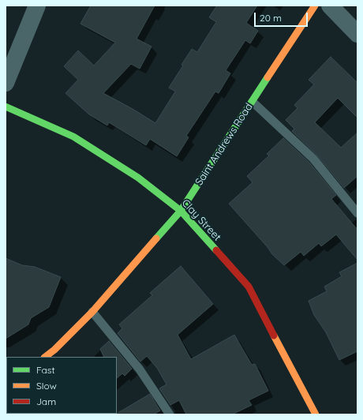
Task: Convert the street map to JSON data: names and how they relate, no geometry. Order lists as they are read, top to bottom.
{
  "streets": {
    "street": ["Saint Andrews Road", "Clay Street"]
  },
  "crossings": [
    ["Saint Andrews Road", "Clay Street"]
  ],
  "legend": ["Fast", "Slow", "Jam"],
  "scale_bar": "20 m"
}
